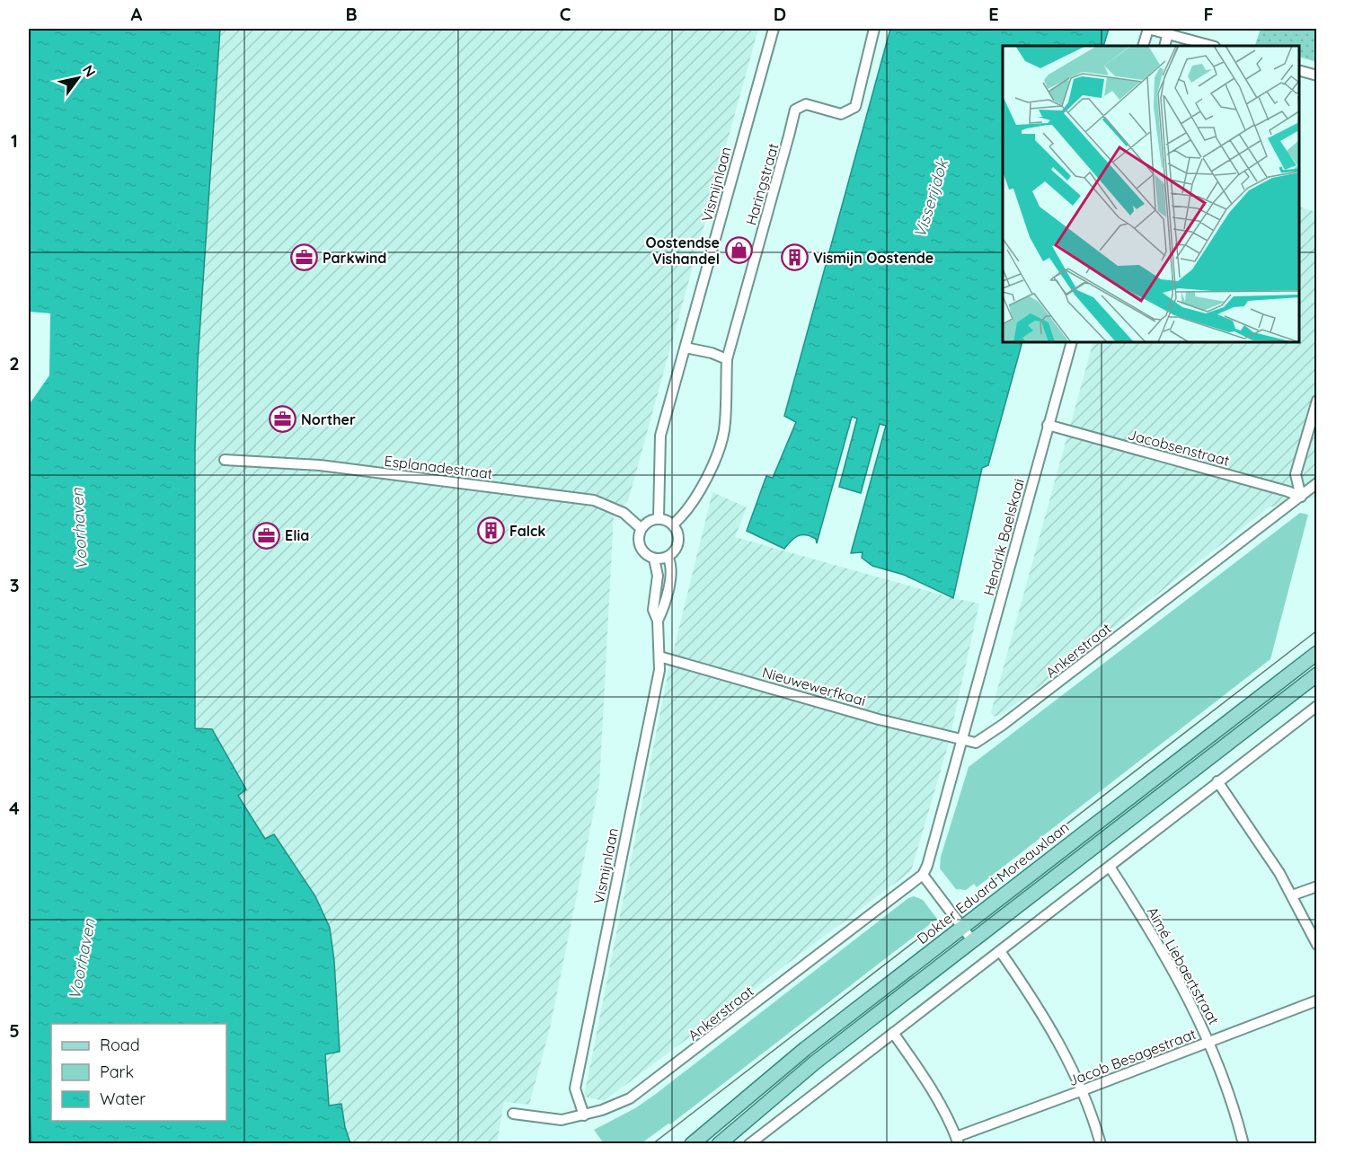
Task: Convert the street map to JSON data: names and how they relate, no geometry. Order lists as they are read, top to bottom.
{
  "streets": {
    "main road": ["Dokter Eduard Moreauxlaan"],
    "street": [
      "Vismijnlaan",
      "Haringstraat",
      "Jacobsenstraat",
      "Esplanadestraat",
      "Hendrik Baelskaai",
      "Ankerstraat",
      "Nieuwewerfkaai",
      "Aimé Liebaertstraat",
      "Jacob Besagestraat"
    ]
  },
  "crossings": [
    ["Vismijnlaan", "Esplanadestraat"],
    ["Vismijnlaan", "Ankerstraat"],
    ["Vismijnlaan", "Nieuwewerfkaai"],
    ["Jacobsenstraat", "Hendrik Baelskaai"],
    ["Jacobsenstraat", "Ankerstraat"],
    ["Hendrik Baelskaai", "Ankerstraat"],
    ["Hendrik Baelskaai", "Nieuwewerfkaai"],
    ["Ankerstraat", "Nieuwewerfkaai"],
    ["Aimé Liebaertstraat", "Jacob Besagestraat"]
  ],
  "water": ["Visserijdok", "Voorhaven"],
  "places": {
    "shop": ["Oostendse Vishandel"],
    "office": ["Parkwind", "Norther", "Elia"],
    "building": ["Vismijn Oostende", "Falck"]
  },
  "legend": ["Road", "Park", "Water"],
  "north": "top right",
  "grid": {
    "columns": [
      "A",
      "B",
      "C",
      "D",
      "E",
      "F"
    ],
    "rows": [
      "1",
      "2",
      "3",
      "4",
      "5"
    ]
  }
}
